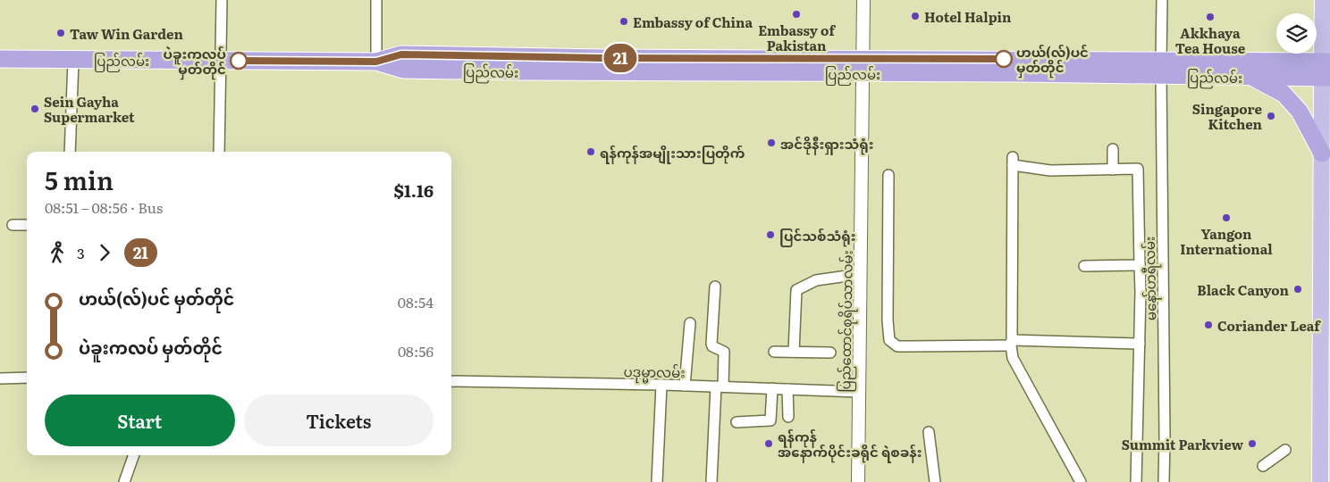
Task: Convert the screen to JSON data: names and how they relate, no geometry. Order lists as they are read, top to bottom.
{
  "streets": {
    "highway": ["ပြည်လမ်း"],
    "street": ["မနော်ဟရီလမ်း", "ပြည်ထောင်စုရိပ်သာလမ်း", "ပဒုမ္မာလမ်း"]
  },
  "crossings": [
    ["ပြည်လမ်း", "မနော်ဟရီလမ်း"],
    ["ပြည်လမ်း", "ပြည်ထောင်စုရိပ်သာလမ်း"],
    ["ပြည်ထောင်စုရိပ်သာလမ်း", "ပဒုမ္မာလမ်း"]
  ],
  "places": [
    "Embassy of Pakistan",
    "Hotel Halpin",
    "Akkhaya Tea House",
    "Embassy of China",
    "Taw Win Garden",
    "ဟယ်(လ်)ပင် မှတ်တိုင်",
    "ပဲခူးကလပ် မှတ်တိုင်",
    "Sein Gayha Supermarket",
    "Singapore Kitchen",
    "အင်ဒိုနီးရှားသံရုံး",
    "ရန်ကုန်အမျိုးသားပြတိုက်",
    "Yangon International",
    "ပြင်သစ်သံရုံး",
    "Black Canyon",
    "Coriander Leaf",
    "ရန်ကုန် အနောက်ပိုင်းခရိုင် ရဲစခန်း",
    "Summit Parkview"
  ],
  "lines": ["bus line 21"],
  "page": {
    "on_map": "21",
    "heading": ["5 min", "08:51 – 08:56 · Bus", "$1.16"],
    "legs": ["3", "21"],
    "list": [
      {
        "name": "ဟယ်(လ်)ပင် မှတ်တိုင်",
        "value": "08:54"
      },
      {
        "name": "ပဲခူးကလပ် မှတ်တိုင်",
        "value": "08:56"
      }
    ],
    "buttons": ["Start", "Tickets"]
  }
}
